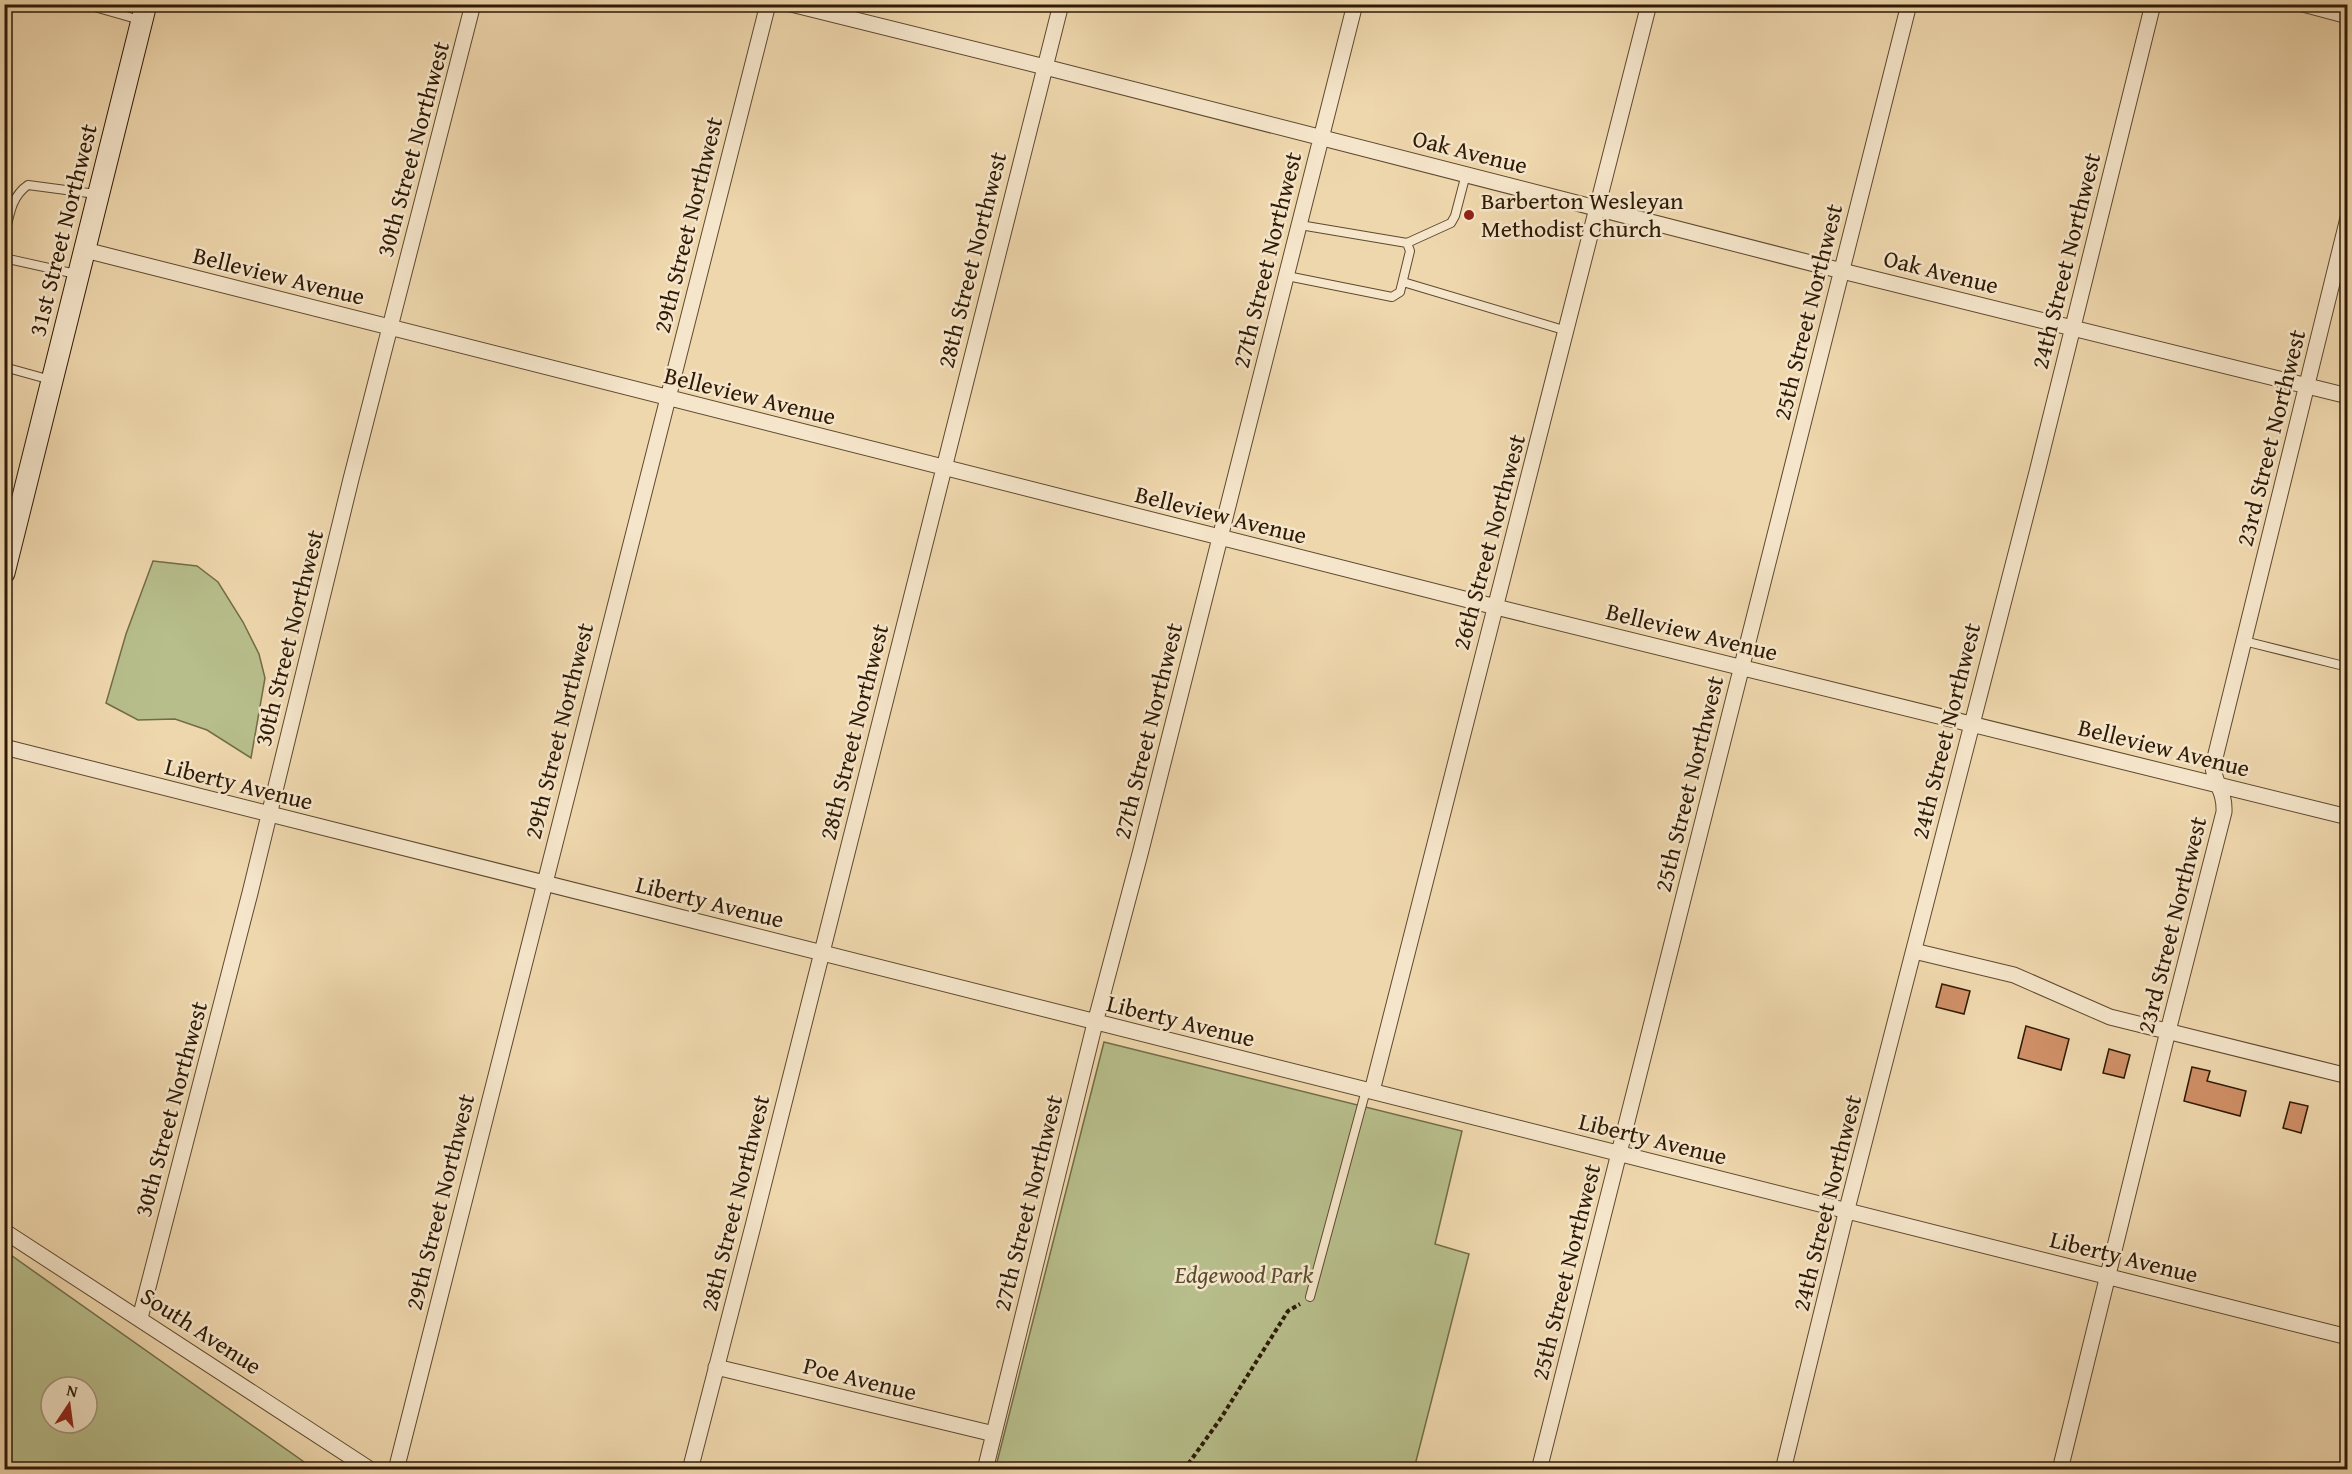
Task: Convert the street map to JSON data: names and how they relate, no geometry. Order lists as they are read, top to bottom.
{
  "streets": {
    "main road": ["31st Street Northwest"],
    "street": [
      "30th Street Northwest",
      "Oak Avenue",
      "29th Street Northwest",
      "28th Street Northwest",
      "27th Street Northwest",
      "24th Street Northwest",
      "Belleview Avenue",
      "25th Street Northwest",
      "23rd Street Northwest",
      "26th Street Northwest",
      "Liberty Avenue",
      "South Avenue",
      "Poe Avenue"
    ]
  },
  "crossings": [
    ["30th Street Northwest", "Belleview Avenue"],
    ["30th Street Northwest", "Liberty Avenue"],
    ["30th Street Northwest", "South Avenue"],
    ["Oak Avenue", "28th Street Northwest"],
    ["Oak Avenue", "27th Street Northwest"],
    ["Oak Avenue", "24th Street Northwest"],
    ["Oak Avenue", "25th Street Northwest"],
    ["Oak Avenue", "23rd Street Northwest"],
    ["Oak Avenue", "26th Street Northwest"],
    ["29th Street Northwest", "Belleview Avenue"],
    ["29th Street Northwest", "Liberty Avenue"],
    ["31st Street Northwest", "Belleview Avenue"],
    ["28th Street Northwest", "Belleview Avenue"],
    ["28th Street Northwest", "Liberty Avenue"],
    ["28th Street Northwest", "Poe Avenue"],
    ["27th Street Northwest", "Belleview Avenue"],
    ["27th Street Northwest", "Liberty Avenue"],
    ["27th Street Northwest", "Poe Avenue"],
    ["24th Street Northwest", "Belleview Avenue"],
    ["24th Street Northwest", "Liberty Avenue"],
    ["Belleview Avenue", "25th Street Northwest"],
    ["Belleview Avenue", "23rd Street Northwest"],
    ["Belleview Avenue", "26th Street Northwest"],
    ["25th Street Northwest", "Liberty Avenue"],
    ["23rd Street Northwest", "Liberty Avenue"],
    ["26th Street Northwest", "Liberty Avenue"]
  ],
  "parks": ["Edgewood Park"],
  "places": ["Barberton Wesleyan Methodist Church"],
  "north": "top"
}
